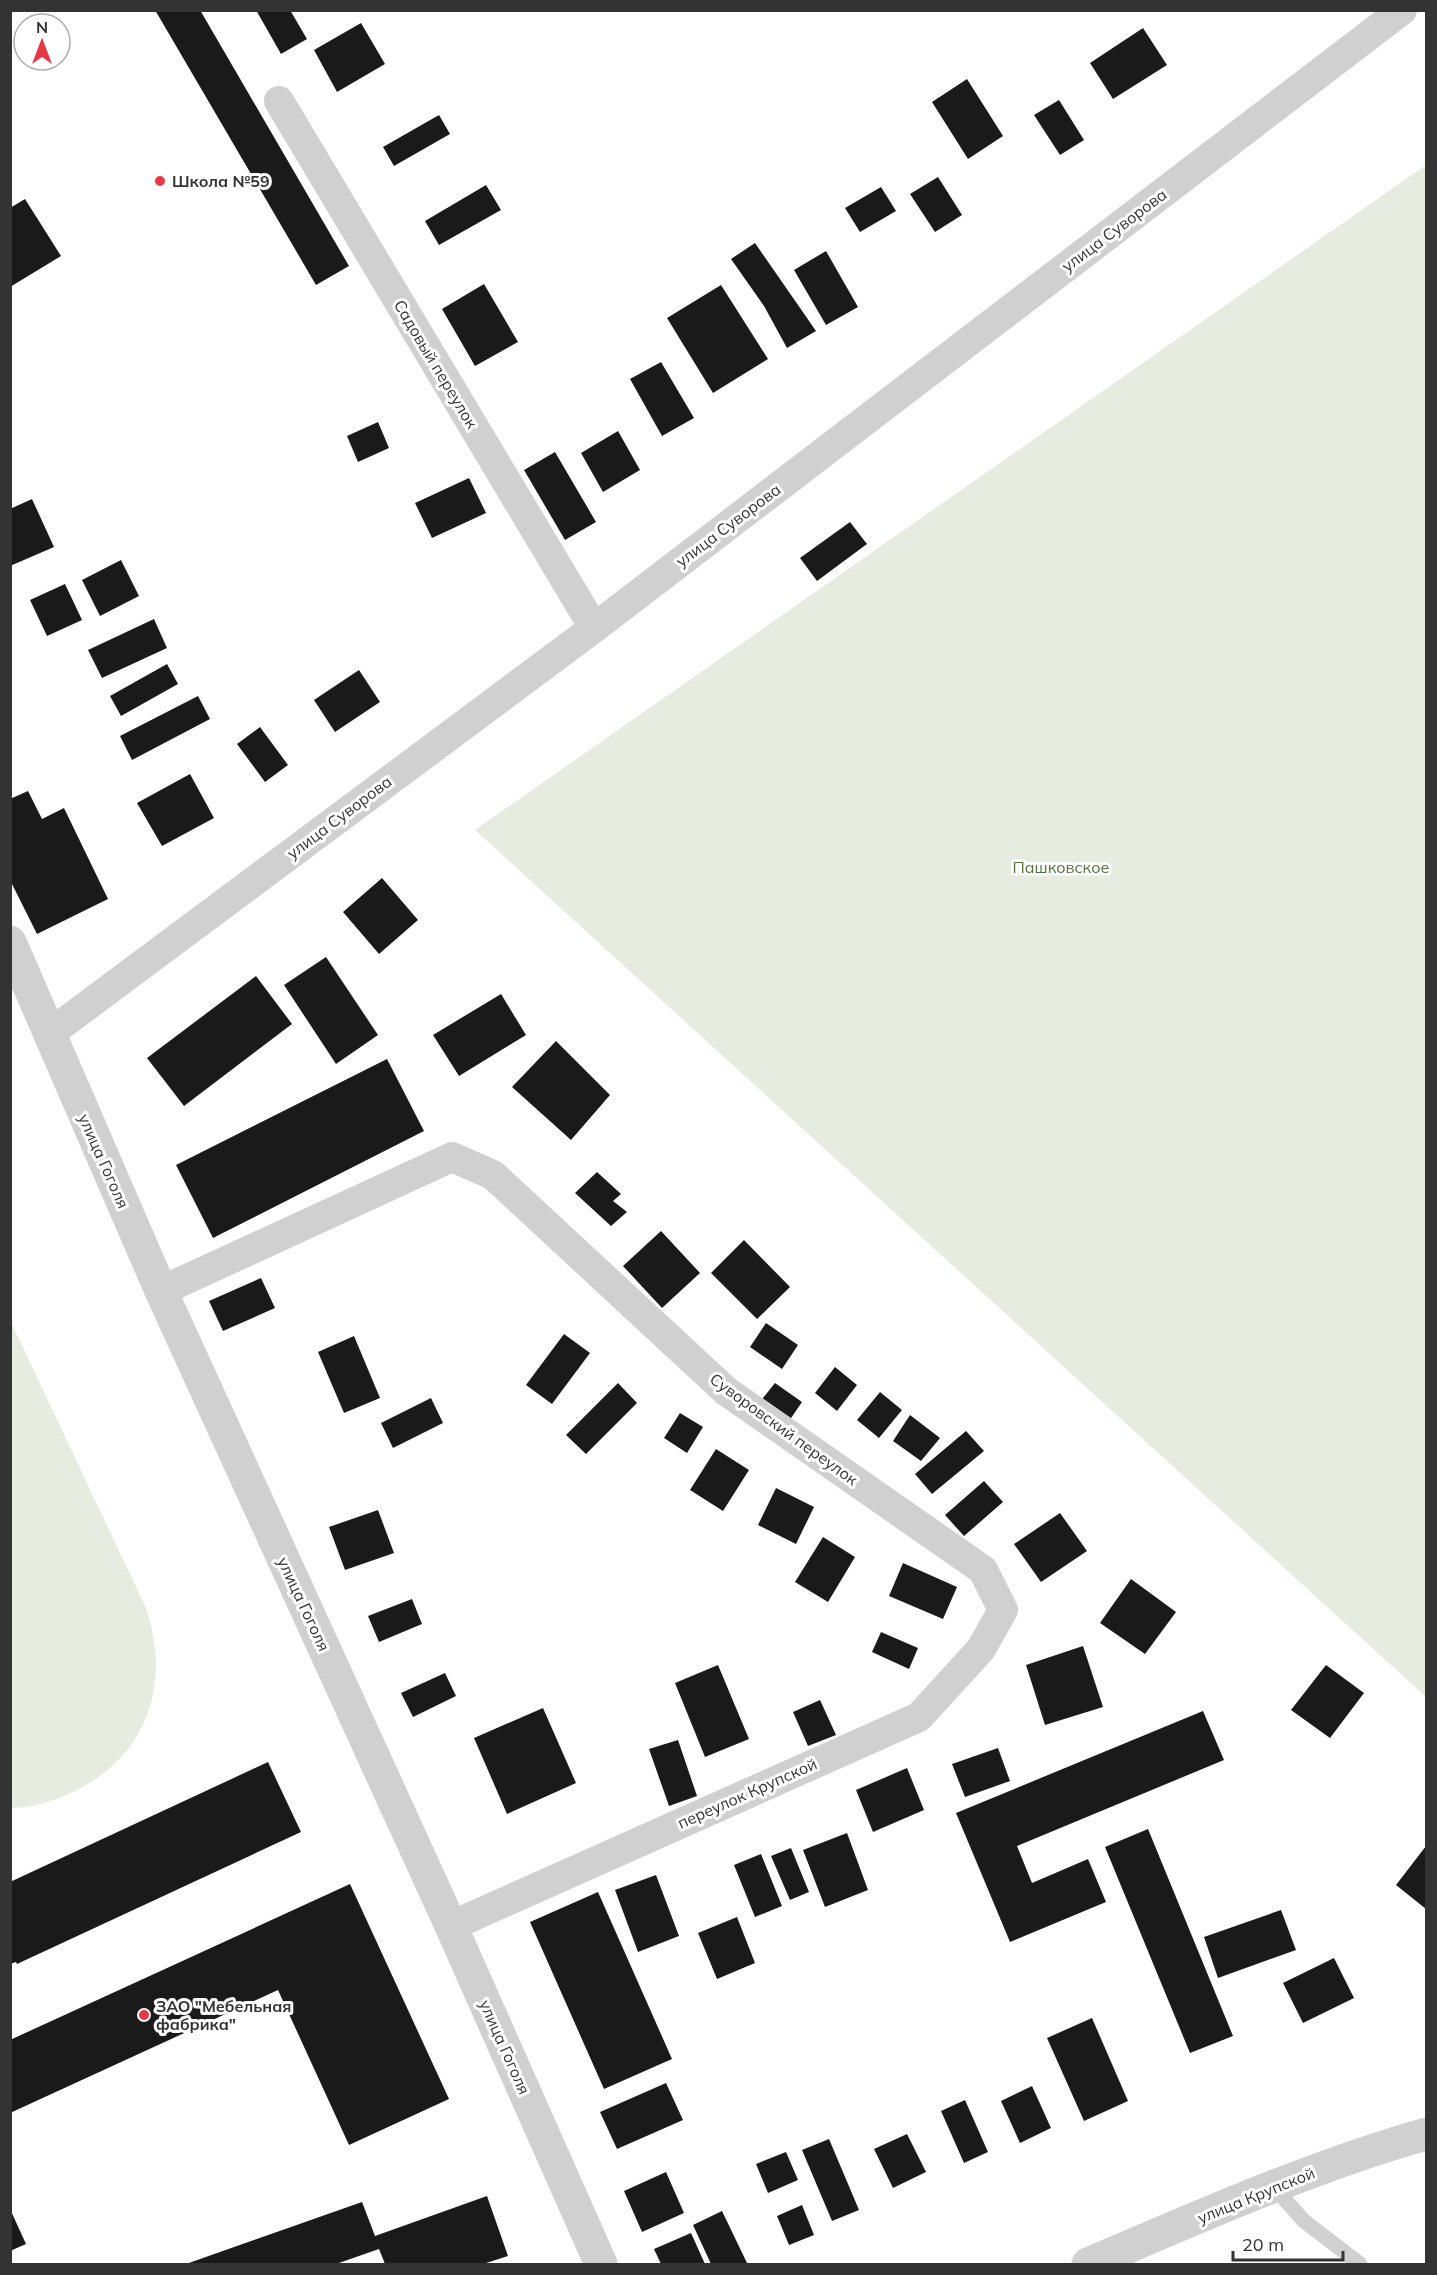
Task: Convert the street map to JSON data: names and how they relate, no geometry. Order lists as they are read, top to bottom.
{
  "streets": {
    "street": [
      "улица Суворова",
      "Садовый переулок",
      "улица Гоголя",
      "Суворовский переулок",
      "переулок Крупской",
      "улица Крупской"
    ]
  },
  "crossings": [
    ["улица Суворова", "Садовый переулок"],
    ["улица Суворова", "улица Гоголя"],
    ["улица Гоголя", "Суворовский переулок"],
    ["улица Гоголя", "переулок Крупской"],
    ["Суворовский переулок", "переулок Крупской"]
  ],
  "parks": ["Пашковское"],
  "places": ["Школа №59", "ЗАО \"Мебельная фабрика\""],
  "scale_bar": "20 m",
  "north": "top"
}
